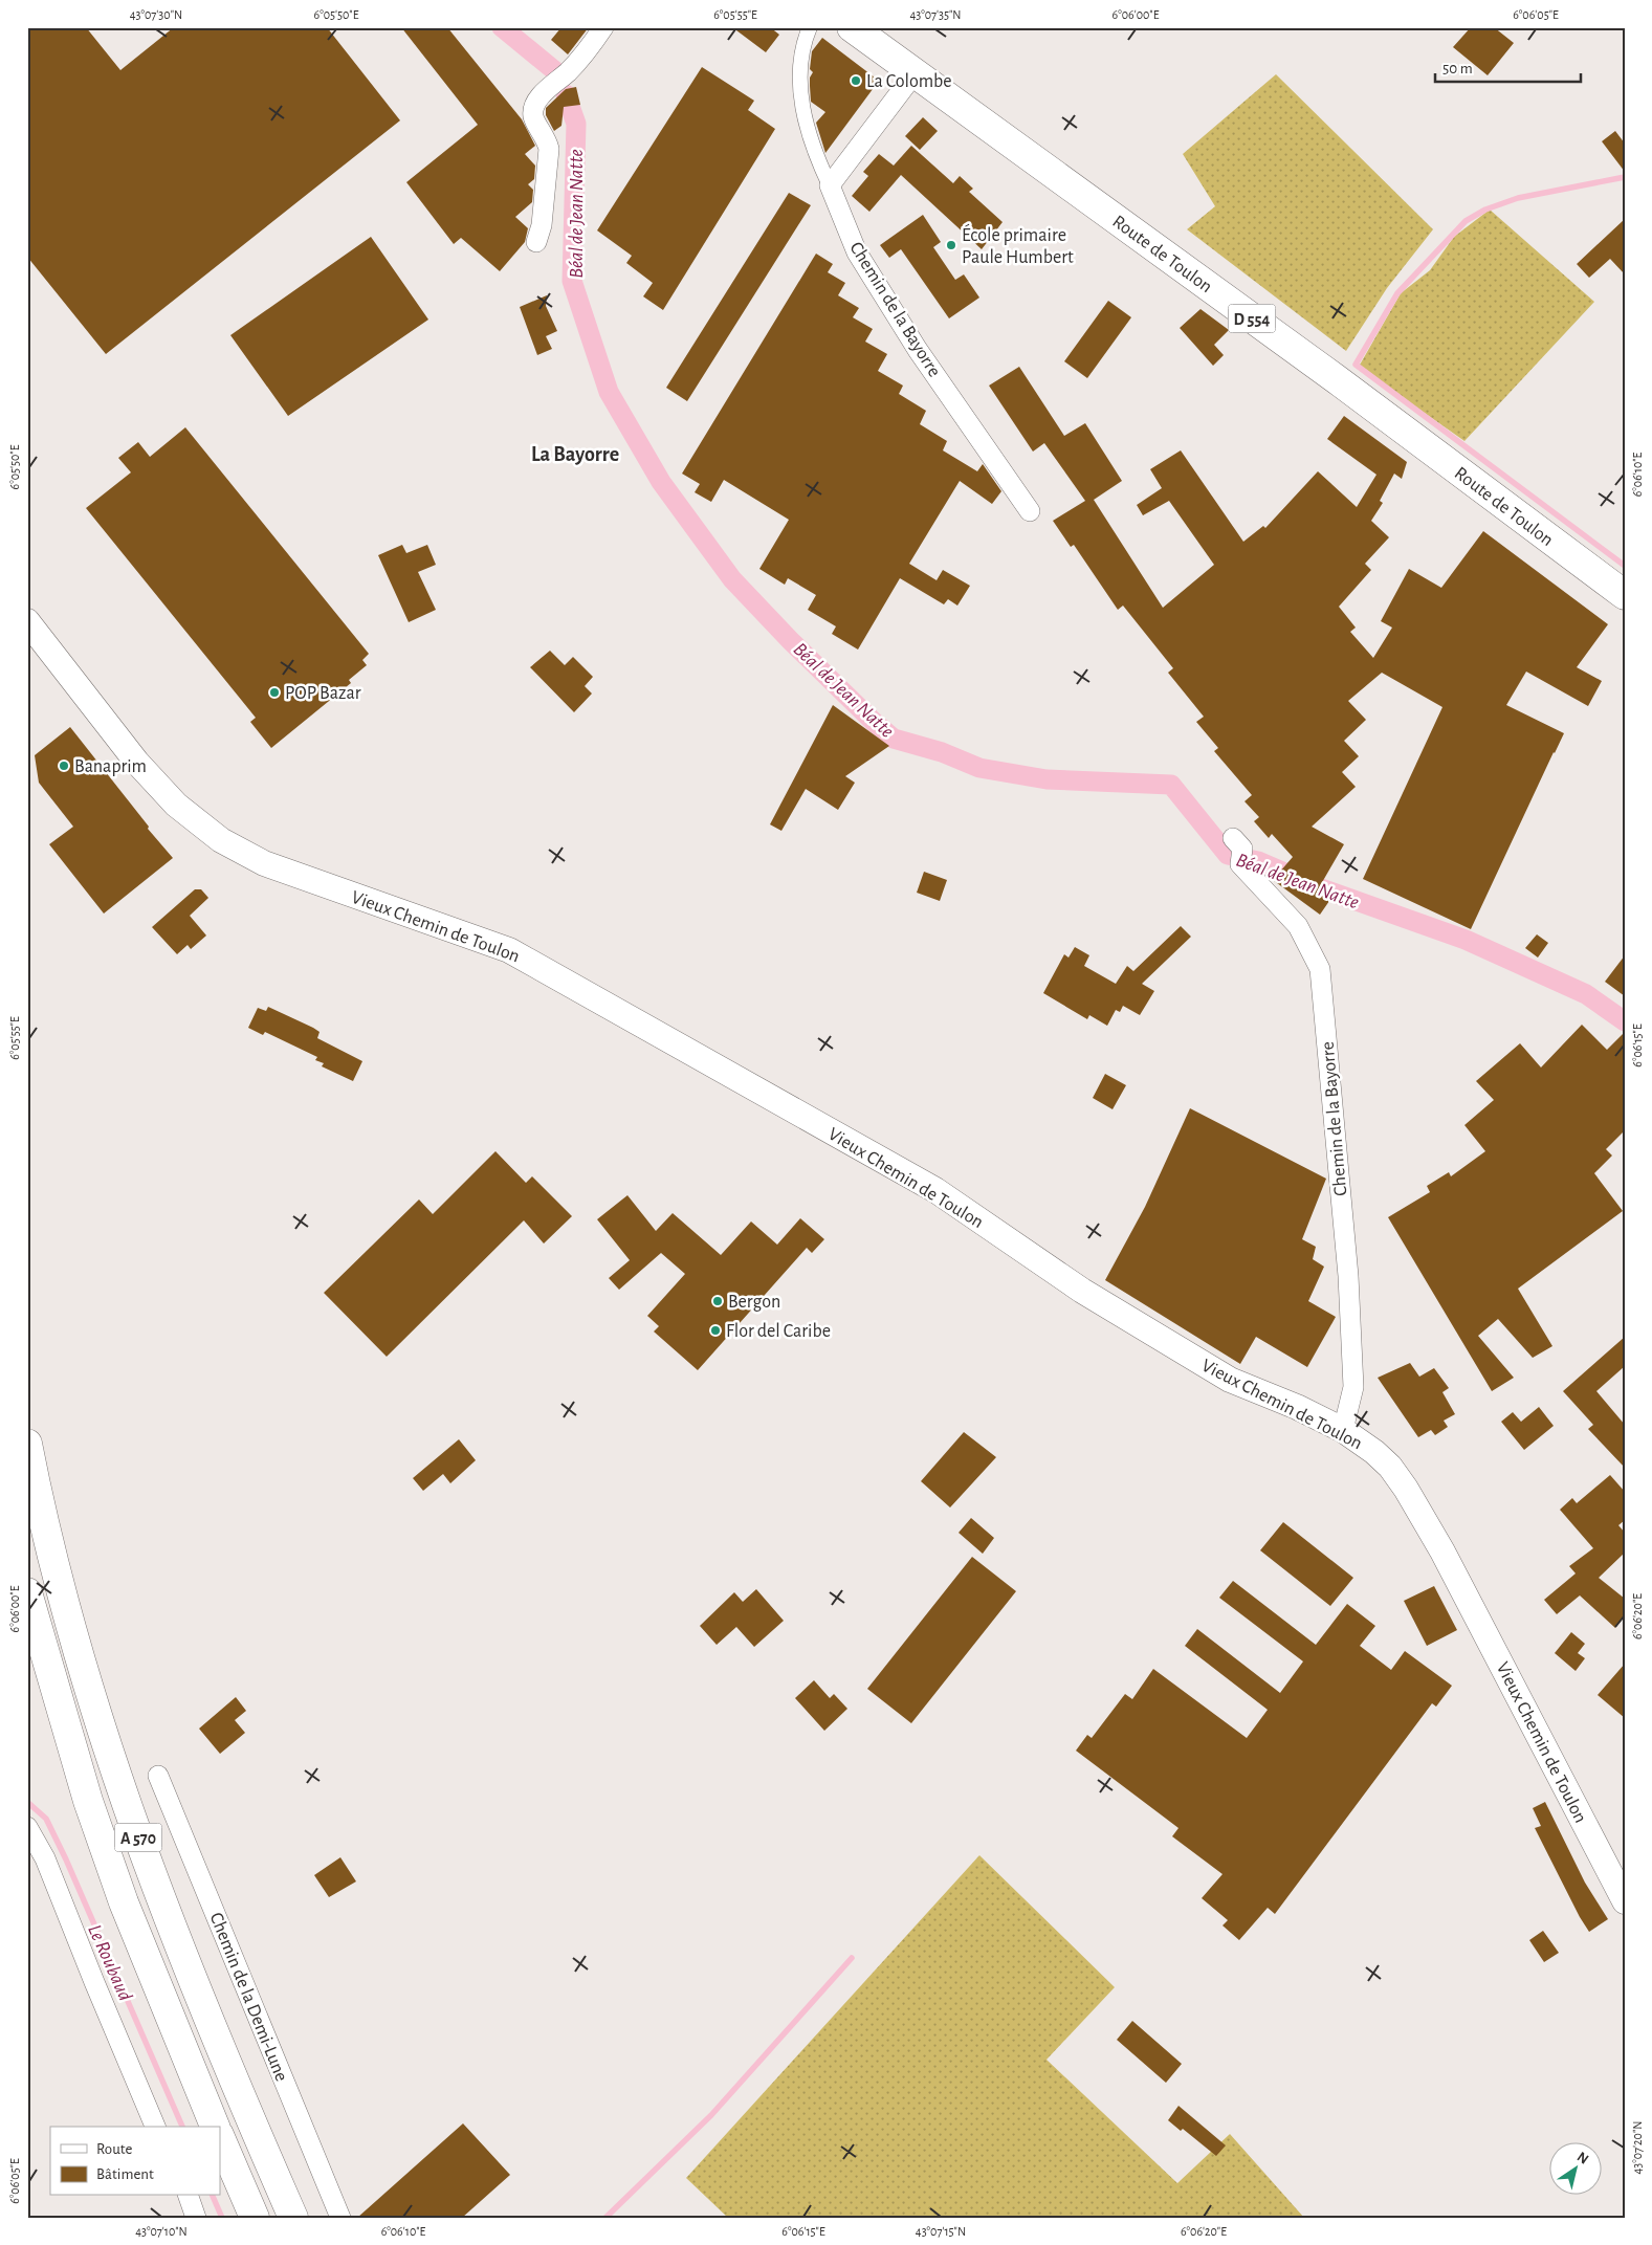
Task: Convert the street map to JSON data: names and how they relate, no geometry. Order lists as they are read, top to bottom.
{
  "streets": {
    "main road": ["Route de Toulon", "D 554", "A 570"],
    "street": ["Chemin de la Bayorre", "Vieux Chemin de Toulon", "Chemin de la Demi-Lune"]
  },
  "crossings": [
    ["Chemin de la Bayorre", "Vieux Chemin de Toulon"]
  ],
  "districts": ["La Bayorre"],
  "water": ["Béal de Jean Natte", "Le Roubaud"],
  "places": [
    "La Colombe",
    "École primaire Paule Humbert",
    "POP Bazar",
    "Banaprim",
    "Bergon",
    "Flor del Caribe"
  ],
  "legend": ["Route", "Bâtiment"],
  "scale_bar": "50 m",
  "north": "top right",
  "coordinates": [
    "43°07'30\"N",
    "6°05'50\"E",
    "6°05'55\"E",
    "43°07'35\"N",
    "6°06'00\"E",
    "6°06'05\"E",
    "6°06'10\"E",
    "6°06'15\"E",
    "6°06'20\"E",
    "43°07'20\"N",
    "43°07'10\"N",
    "43°07'15\"N"
  ]
}
